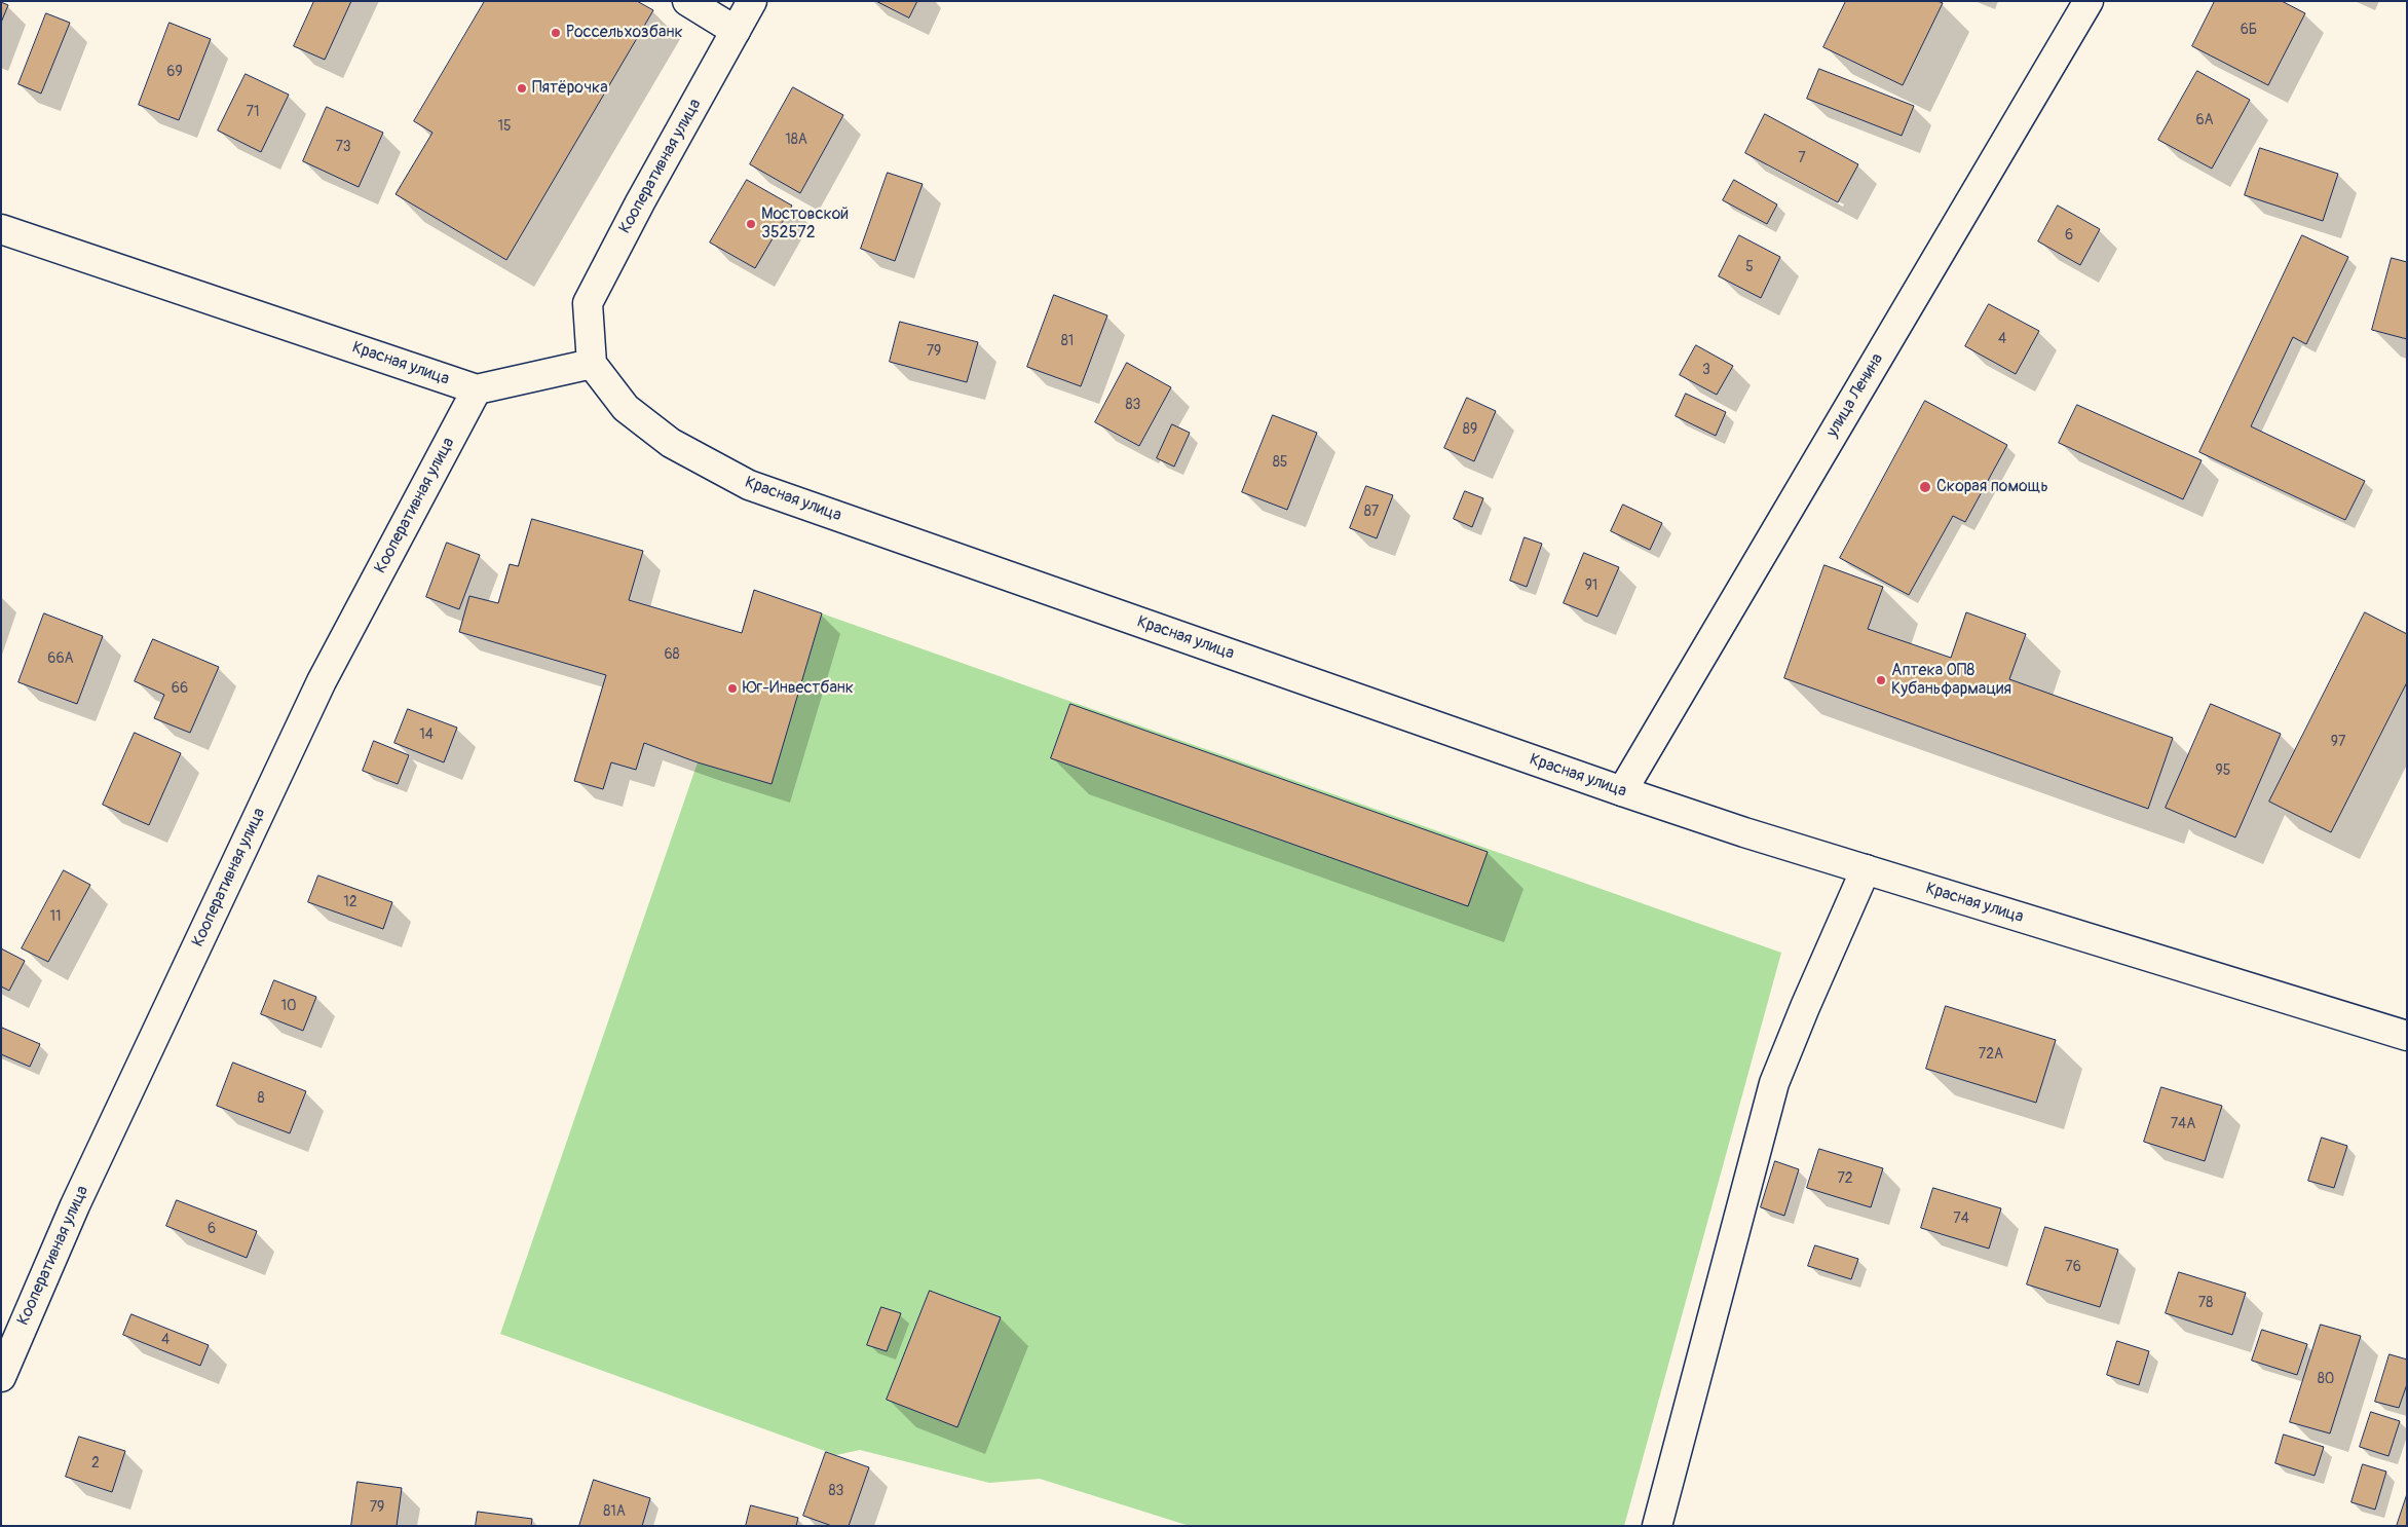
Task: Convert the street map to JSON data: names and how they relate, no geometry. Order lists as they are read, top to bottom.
{
  "streets": {
    "street": ["Кооперативная улица", "Красная улица", "улица Ленина"]
  },
  "crossings": [
    ["Кооперативная улица", "Красная улица"],
    ["Красная улица", "улица Ленина"]
  ],
  "places": [
    "Россельхозбанк",
    "Пятёрочка",
    "Мостовской 352572",
    "Скорая помощь",
    "Аптека ОП8 Кубаньфармация",
    "Юг-Инвестбанк"
  ],
  "house_numbers": [
    "6Б",
    "69",
    "71",
    "6А",
    "15",
    "18А",
    "73",
    "7",
    "6",
    "5",
    "4",
    "81",
    "79",
    "3",
    "83",
    "89",
    "85",
    "87",
    "91",
    "68",
    "66А",
    "66",
    "14",
    "97",
    "95",
    "12",
    "11",
    "10",
    "72А",
    "8",
    "74А",
    "72",
    "74",
    "6",
    "76",
    "78",
    "4",
    "80",
    "2",
    "83",
    "79",
    "81А"
  ]
}
